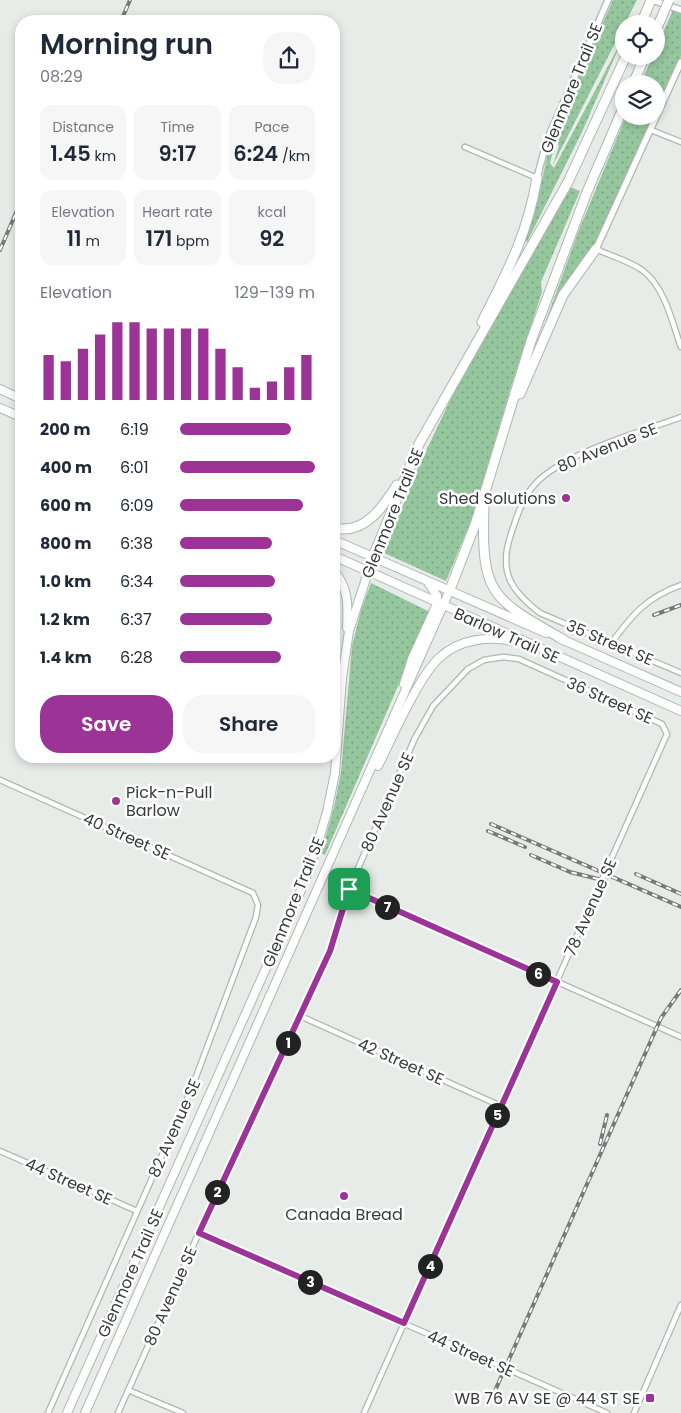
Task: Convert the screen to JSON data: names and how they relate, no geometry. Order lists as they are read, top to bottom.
{
  "streets": {
    "highway": ["Glenmore Trail SE"],
    "main road": ["Barlow Trail SE"],
    "street": [
      "80 Avenue SE",
      "35 Street SE",
      "36 Street SE",
      "40 Street SE",
      "78 Avenue SE",
      "42 Street SE",
      "82 Avenue SE",
      "44 Street SE"
    ]
  },
  "crossings": [
    ["Glenmore Trail SE", "Barlow Trail SE"],
    ["80 Avenue SE", "35 Street SE"],
    ["80 Avenue SE", "36 Street SE"],
    ["80 Avenue SE", "42 Street SE"],
    ["80 Avenue SE", "44 Street SE"],
    ["36 Street SE", "78 Avenue SE"],
    ["40 Street SE", "82 Avenue SE"],
    ["78 Avenue SE", "42 Street SE"],
    ["78 Avenue SE", "44 Street SE"],
    ["82 Avenue SE", "44 Street SE"]
  ],
  "places": {
    "other": ["Shed Solutions", "Pick-n-Pull Barlow", "Canada Bread"],
    "transit": ["WB 76 AV SE @ 44 ST SE"]
  },
  "page": {
    "heading": ["Morning run", "08:29"],
    "stats": [
      ["Distance", "1.45 km"],
      ["Time", "9:17"],
      ["Pace", "6:24 /km"],
      ["Elevation", "11 m"],
      ["Heart rate", "171 bpm"],
      ["kcal", "92"]
    ],
    "chart": ["Elevation", "129–139 m"],
    "list": [
      {
        "name": "200 m",
        "note": "6:19"
      },
      {
        "name": "400 m",
        "note": "6:01"
      },
      {
        "name": "600 m",
        "note": "6:09"
      },
      {
        "name": "800 m",
        "note": "6:38"
      },
      {
        "name": "1.0 km",
        "note": "6:34"
      },
      {
        "name": "1.2 km",
        "note": "6:37"
      },
      {
        "name": "1.4 km",
        "note": "6:28"
      }
    ],
    "buttons": ["Save", "Share"],
    "pins": [
      "7",
      "6",
      "1",
      "5",
      "2",
      "4",
      "3"
    ]
  }
}
